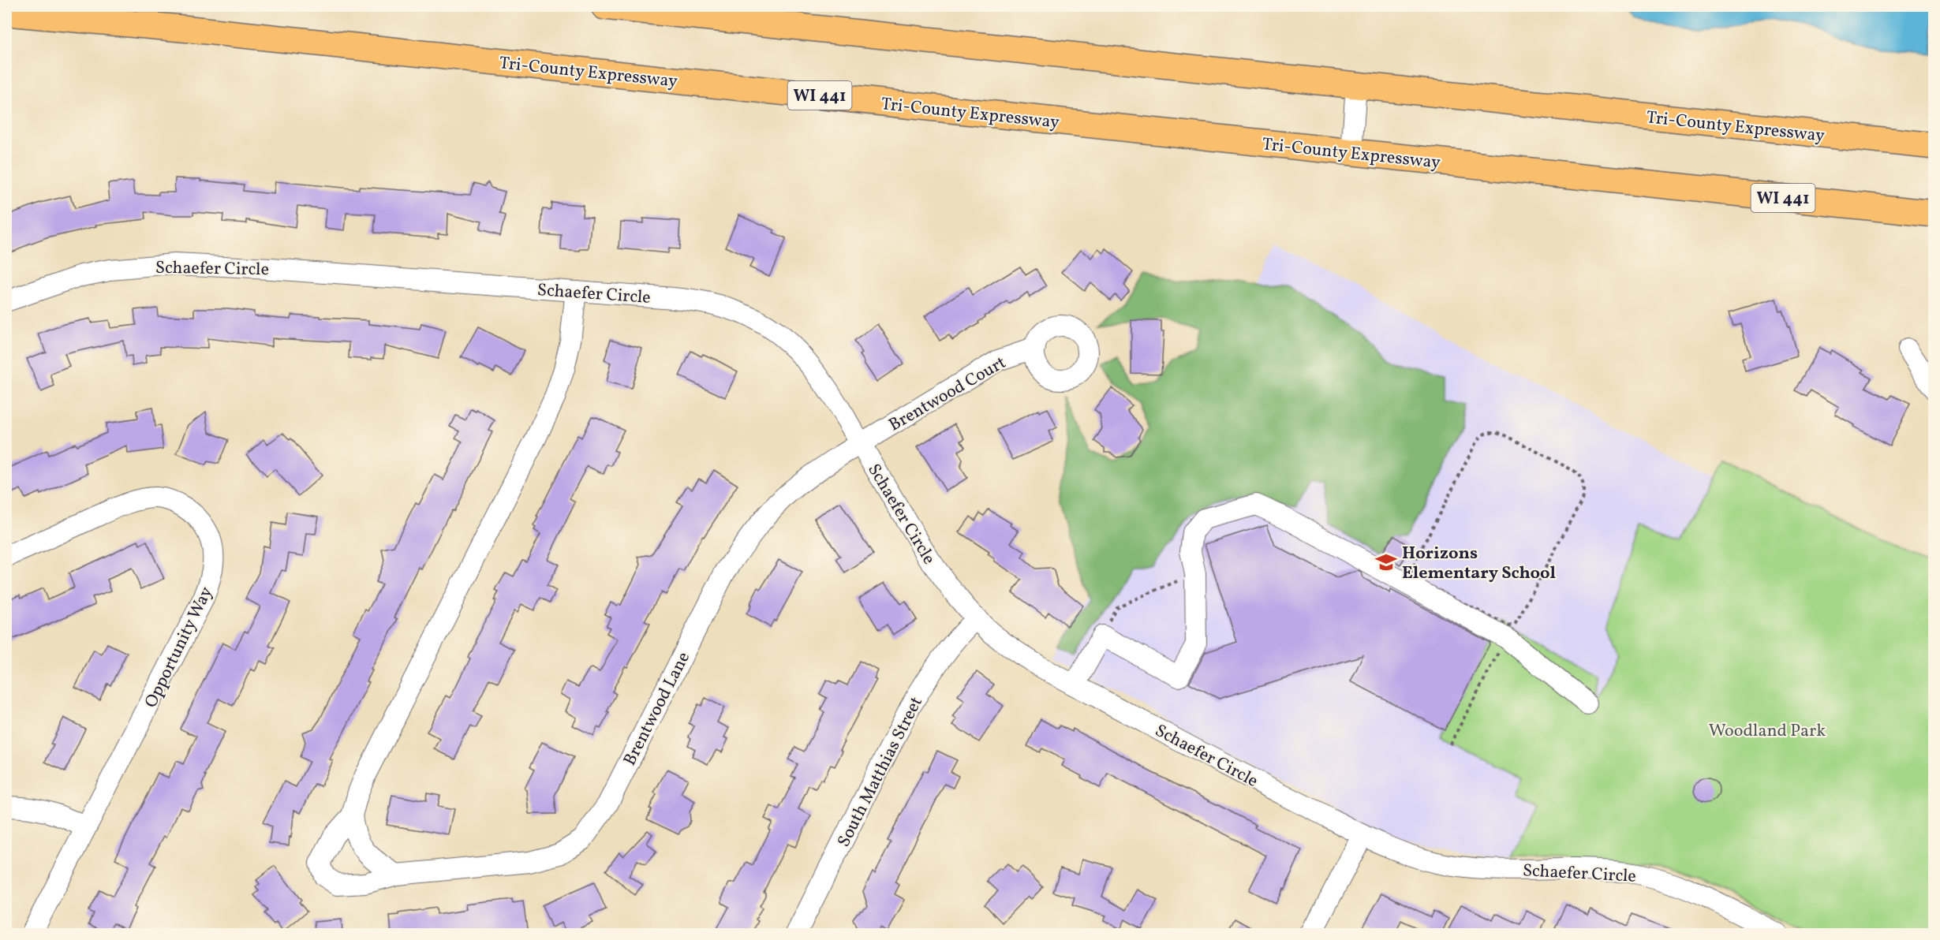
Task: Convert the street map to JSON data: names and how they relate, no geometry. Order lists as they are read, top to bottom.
{
  "streets": {
    "highway": ["Tri-County Expressway", "WI 441"],
    "street": [
      "Schaefer Circle",
      "Brentwood Court",
      "Opportunity Way",
      "Brentwood Lane",
      "South Matthias Street"
    ]
  },
  "crossings": [
    ["Schaefer Circle", "Brentwood Court"],
    ["Schaefer Circle", "Brentwood Lane"],
    ["Schaefer Circle", "South Matthias Street"],
    ["Brentwood Court", "Brentwood Lane"]
  ],
  "parks": ["Woodland Park"],
  "places": {
    "school or university": ["Horizons Elementary School"]
  }
}
